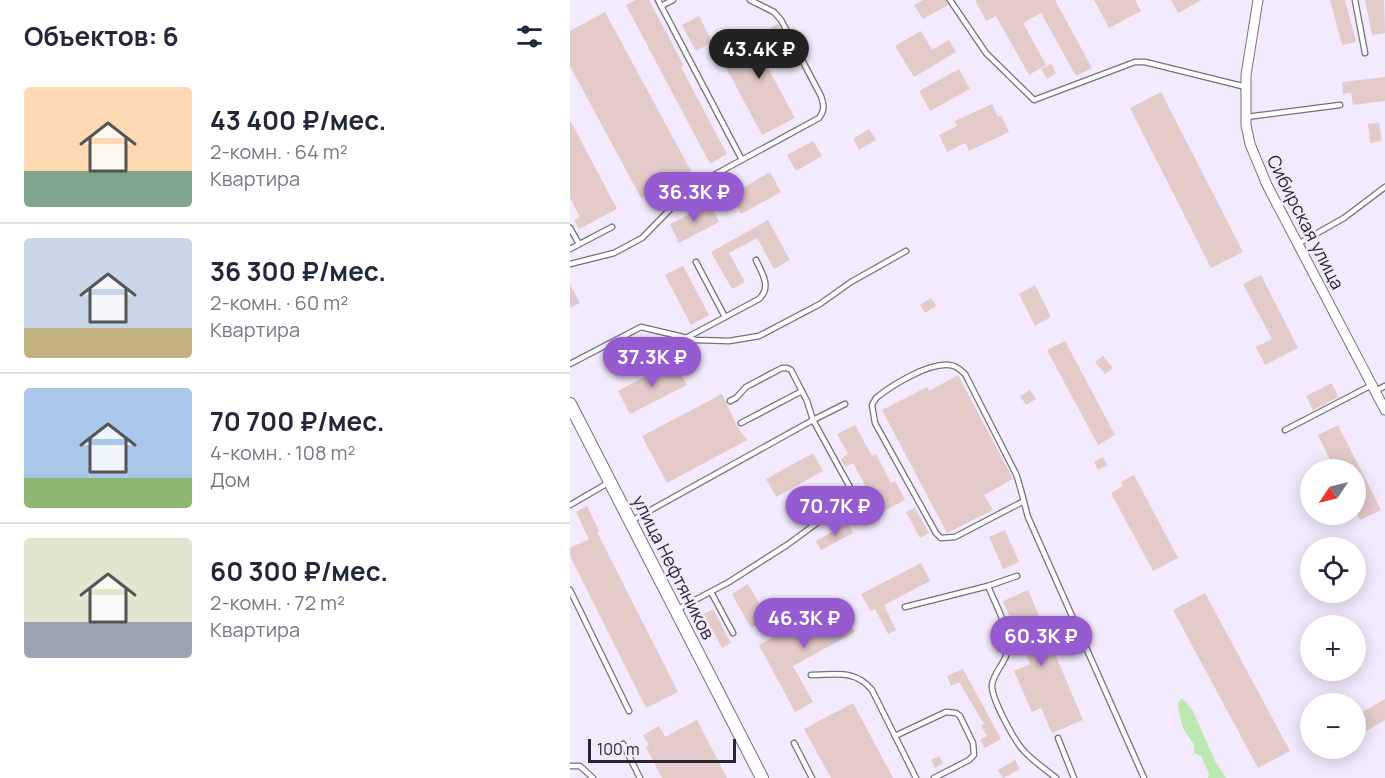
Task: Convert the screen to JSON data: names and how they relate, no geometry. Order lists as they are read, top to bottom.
{
  "streets": {
    "street": ["Сибирская улица", "улица Нефтяников"]
  },
  "scale_bar": "100 m",
  "north": "bottom left",
  "page": {
    "heading": "Объектов: 6",
    "price": [
      "43.4K ₽",
      "36.3K ₽",
      "37.3K ₽",
      "70.7K ₽",
      "46.3K ₽",
      "60.3K ₽"
    ],
    "list": [
      {
        "name": "43 400 ₽/мес.",
        "note": "2-комн. · 64 m² · Квартира"
      },
      {
        "name": "36 300 ₽/мес.",
        "note": "2-комн. · 60 m² · Квартира"
      },
      {
        "name": "70 700 ₽/мес.",
        "note": "4-комн. · 108 m² · Дом"
      },
      {
        "name": "60 300 ₽/мес.",
        "note": "2-комн. · 72 m² · Квартира"
      }
    ],
    "map_buttons": ["+", "−"],
    "scale": "100 m"
  }
}
